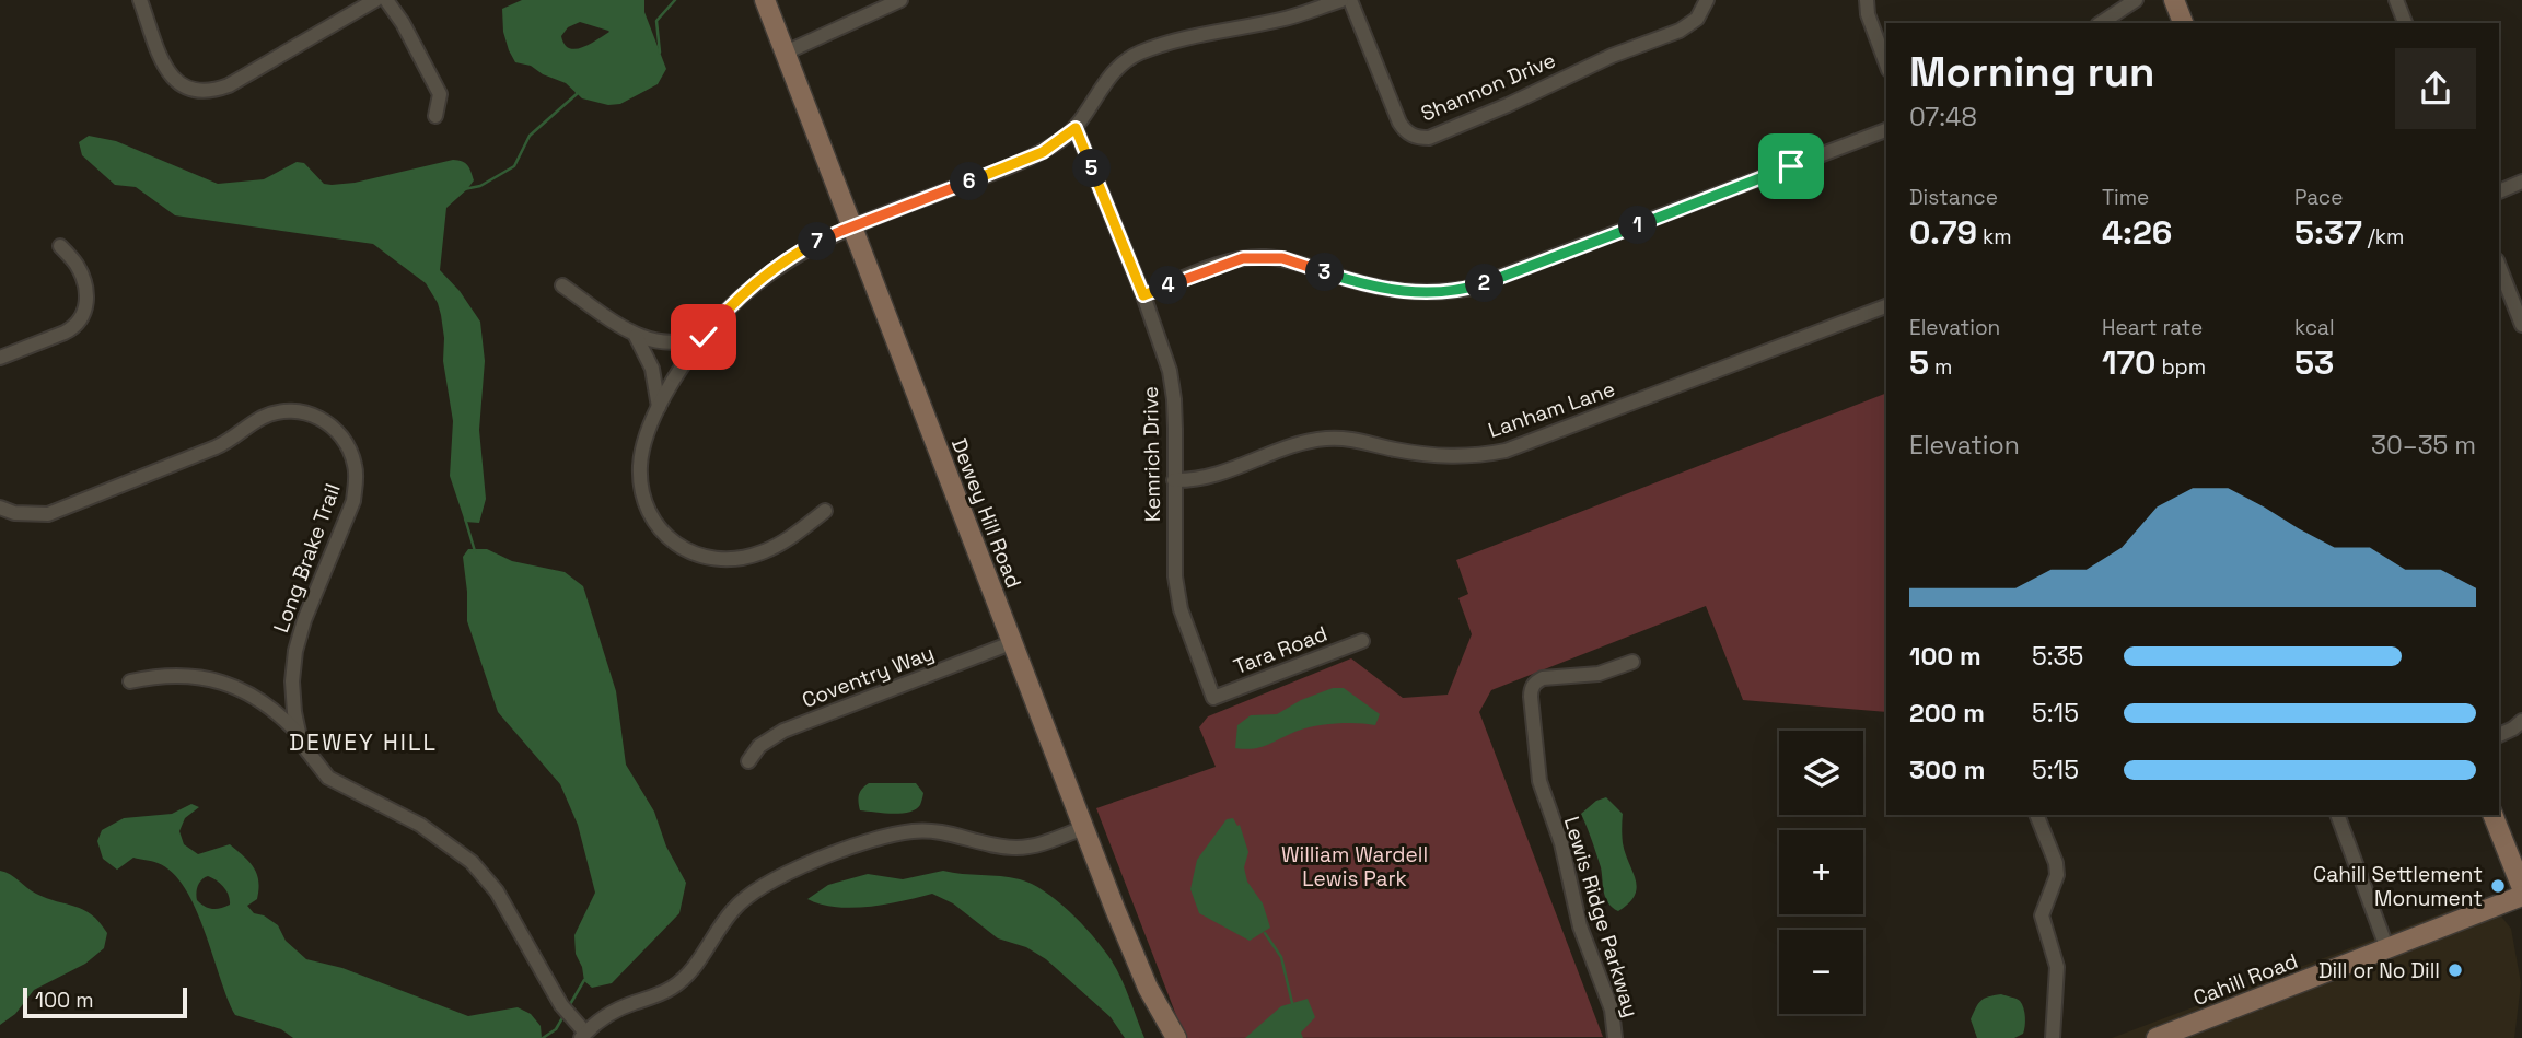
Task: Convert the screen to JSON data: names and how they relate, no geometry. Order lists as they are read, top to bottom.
{
  "streets": {
    "street": [
      "Shannon Drive",
      "Lanham Lane",
      "Kemrich Drive",
      "Dewey Hill Road",
      "Long Brake Trail",
      "Tara Road",
      "Coventry Way",
      "Lewis Ridge Parkway",
      "Cahill Road"
    ]
  },
  "crossings": [
    ["Lanham Lane", "Kemrich Drive"],
    ["Kemrich Drive", "Tara Road"],
    ["Dewey Hill Road", "Coventry Way"]
  ],
  "districts": ["DEWEY HILL"],
  "parks": ["William Wardell Lewis Park"],
  "places": ["Cahill Settlement Monument", "Dill or No Dill"],
  "scale_bar": "100 m",
  "page": {
    "heading": ["Morning run", "07:48"],
    "pins": [
      "5",
      "6",
      "1",
      "7",
      "3",
      "2",
      "4"
    ],
    "stats": [
      ["Distance", "0.79 km"],
      ["Time", "4:26"],
      ["Pace", "5:37 /km"],
      ["Elevation", "5 m"],
      ["Heart rate", "170 bpm"],
      ["kcal", "53"]
    ],
    "chart": ["Elevation", "30–35 m"],
    "list": [
      {
        "name": "100 m",
        "note": "5:35"
      },
      {
        "name": "200 m",
        "note": "5:15"
      },
      {
        "name": "300 m",
        "note": "5:15"
      }
    ],
    "map_buttons": ["+", "−"],
    "scale": "100 m"
  }
}
